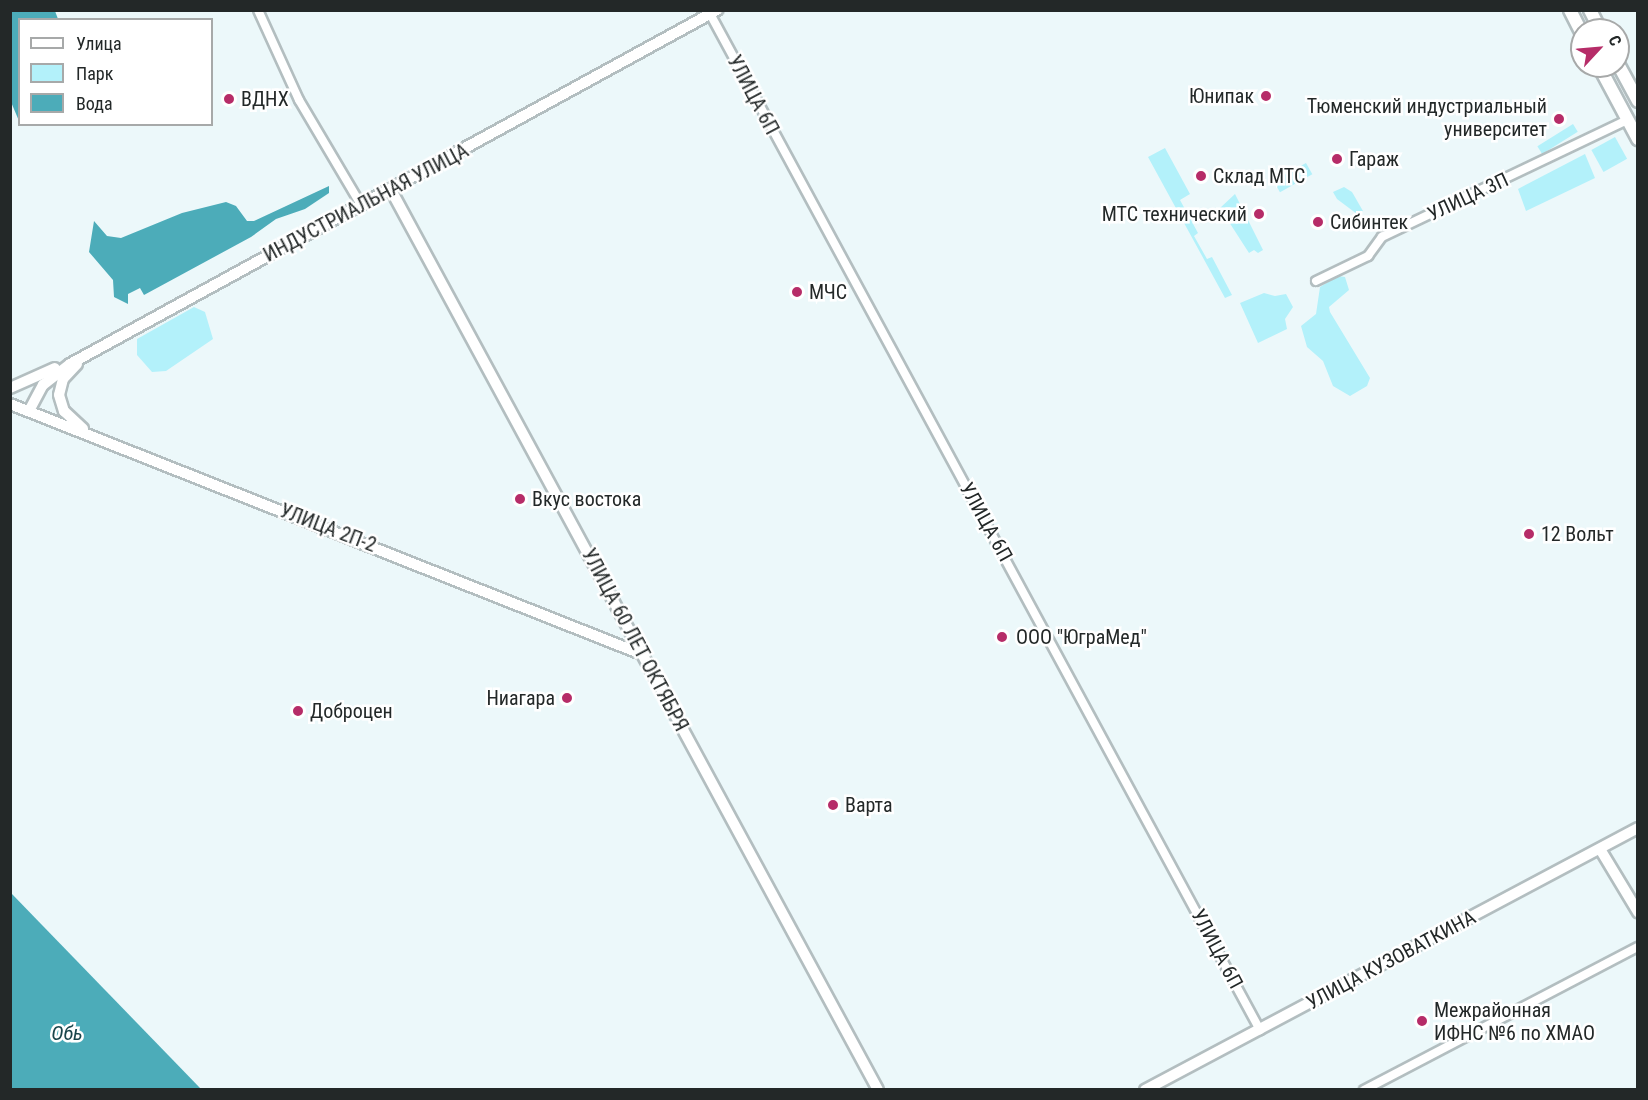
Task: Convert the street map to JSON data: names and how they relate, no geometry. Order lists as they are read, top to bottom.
{
  "streets": {
    "main road": [
      "ИНДУСТРИАЛЬНАЯ УЛИЦА",
      "УЛИЦА 2П-2",
      "УЛИЦА 60 ЛЕТ ОКТЯБРЯ",
      "УЛИЦА КУЗОВАТКИНА"
    ],
    "street": ["УЛИЦА 6П", "УЛИЦА 3П"]
  },
  "crossings": [
    ["УЛИЦА 6П", "ИНДУСТРИАЛЬНАЯ УЛИЦА"],
    ["УЛИЦА 6П", "УЛИЦА КУЗОВАТКИНА"],
    ["ИНДУСТРИАЛЬНАЯ УЛИЦА", "УЛИЦА 2П-2"],
    ["ИНДУСТРИАЛЬНАЯ УЛИЦА", "УЛИЦА 60 ЛЕТ ОКТЯБРЯ"],
    ["УЛИЦА 2П-2", "УЛИЦА 60 ЛЕТ ОКТЯБРЯ"]
  ],
  "water": ["Обь"],
  "places": [
    "Юнипак",
    "ВДНХ",
    "Тюменский индустриальный университет",
    "Гараж",
    "Склад МТС",
    "МТС технический",
    "Сибинтек",
    "МЧС",
    "Вкус востока",
    "12 Вольт",
    "ООО \"ЮграМед\"",
    "Ниагара",
    "Доброцен",
    "Варта",
    "Межрайонная ИФНС №6 по ХМАО"
  ],
  "legend": ["Улица", "Парк", "Вода"],
  "north": "top right"
}
